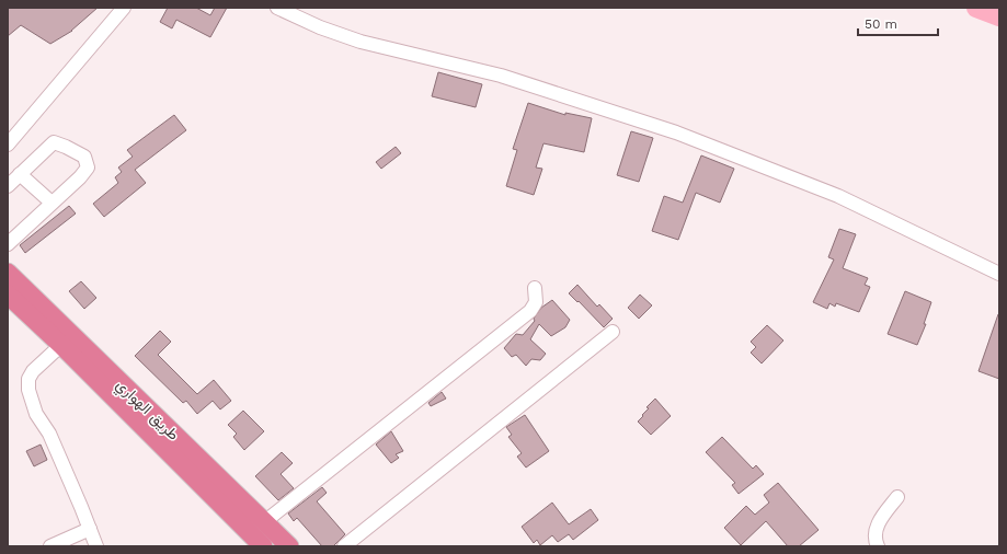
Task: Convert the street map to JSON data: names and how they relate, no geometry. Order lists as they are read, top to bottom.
{
  "streets": {
    "highway": ["طريق الهواري"]
  },
  "scale_bar": "50 m"
}
